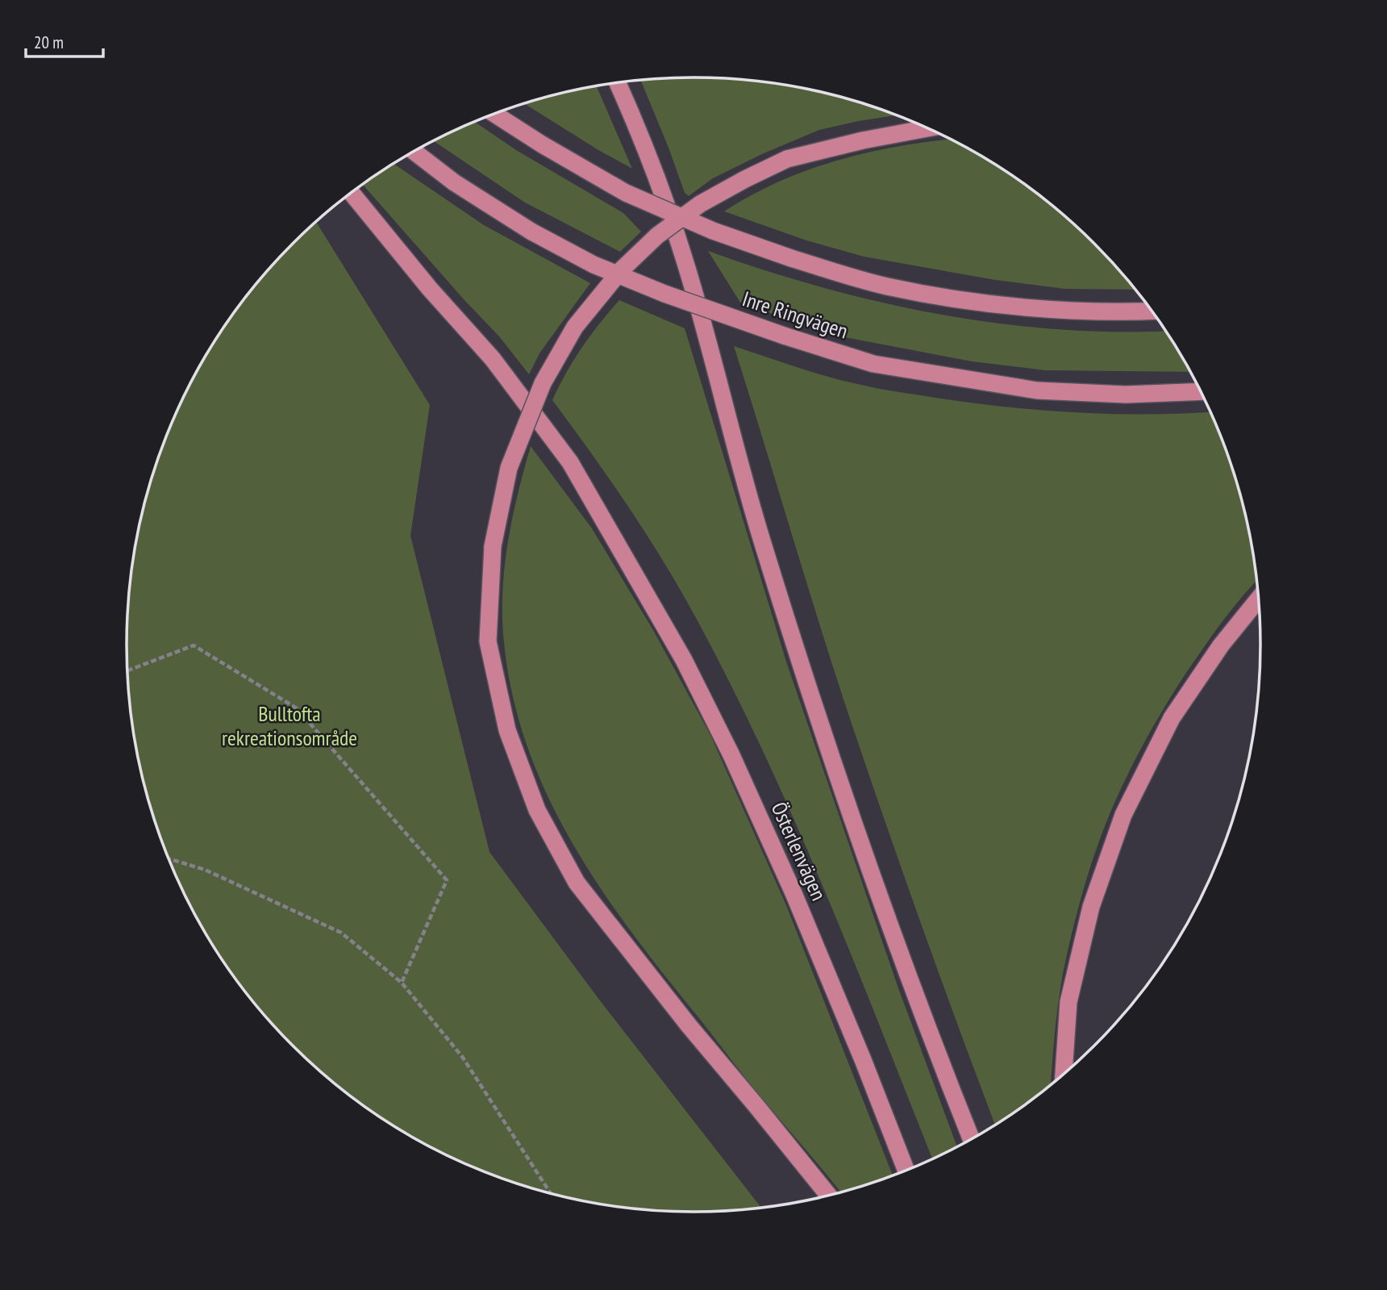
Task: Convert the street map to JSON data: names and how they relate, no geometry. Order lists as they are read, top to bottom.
{
  "streets": {
    "highway": ["Inre Ringvägen", "Österlenvägen"]
  },
  "parks": ["Bulltofta rekreationsområde"],
  "scale_bar": "20 m"
}
